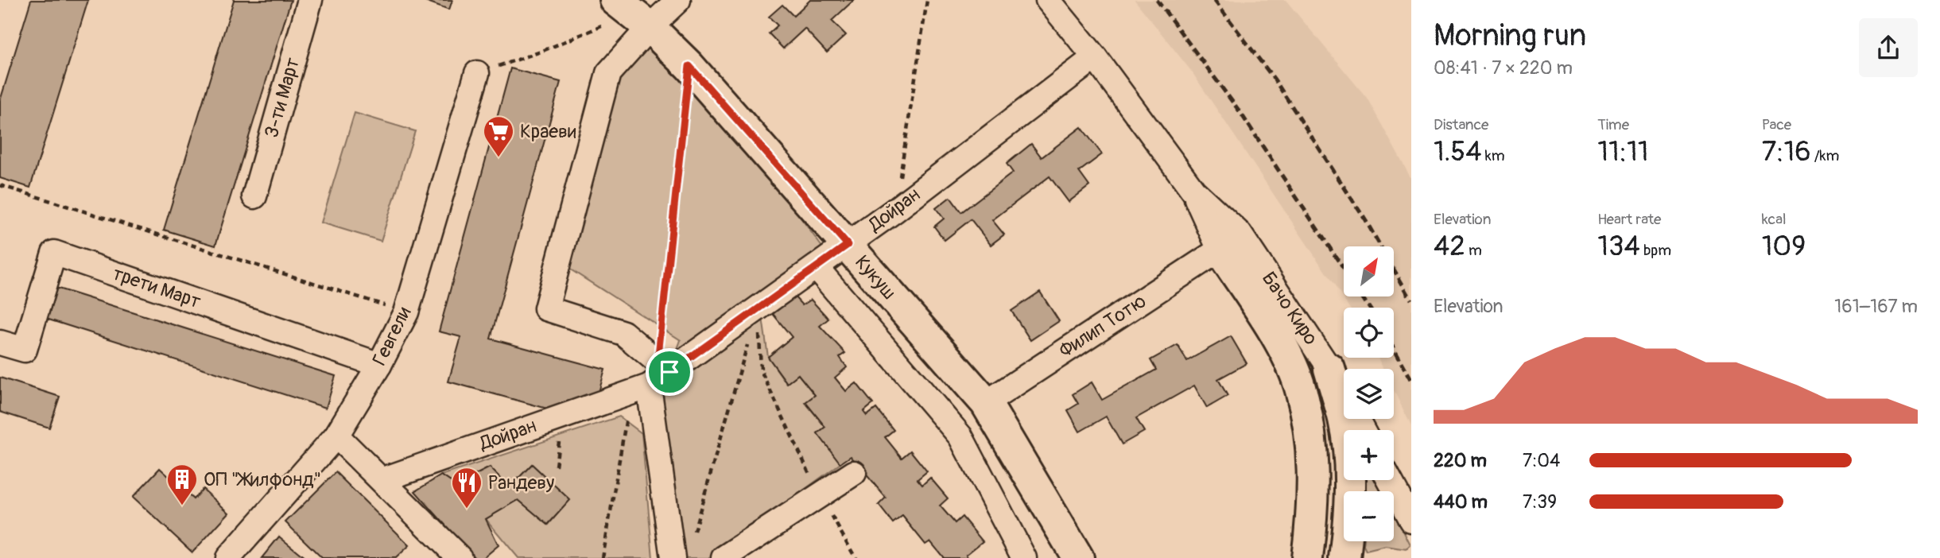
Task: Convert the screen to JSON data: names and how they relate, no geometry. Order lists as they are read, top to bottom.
{
  "streets": {
    "street": [
      "3-ти Март",
      "Дойран",
      "Кукуш",
      "трети Март",
      "Бачо Киро",
      "Филип Тотю",
      "Гевгели"
    ]
  },
  "crossings": [
    ["Дойран", "Кукуш"],
    ["Дойран", "Бачо Киро"],
    ["Кукуш", "Филип Тотю"],
    ["трети Март", "Гевгели"],
    ["Бачо Киро", "Филип Тотю"]
  ],
  "places": {
    "supermarket": ["Краеви"],
    "building": ["ОП \"Жилфонд\""],
    "restaurant": ["Рандеву"]
  },
  "north": "top right",
  "page": {
    "heading": ["Morning run", "08:41 · 7 × 220 m"],
    "stats": [
      ["Distance", "1.54 km"],
      ["Time", "11:11"],
      ["Pace", "7:16 /km"],
      ["Elevation", "42 m"],
      ["Heart rate", "134 bpm"],
      ["kcal", "109"]
    ],
    "map_buttons": ["+", "−"],
    "chart": ["Elevation", "161–167 m"],
    "list": [
      {
        "name": "220 m",
        "note": "7:04"
      },
      {
        "name": "440 m",
        "note": "7:39"
      }
    ]
  }
}
